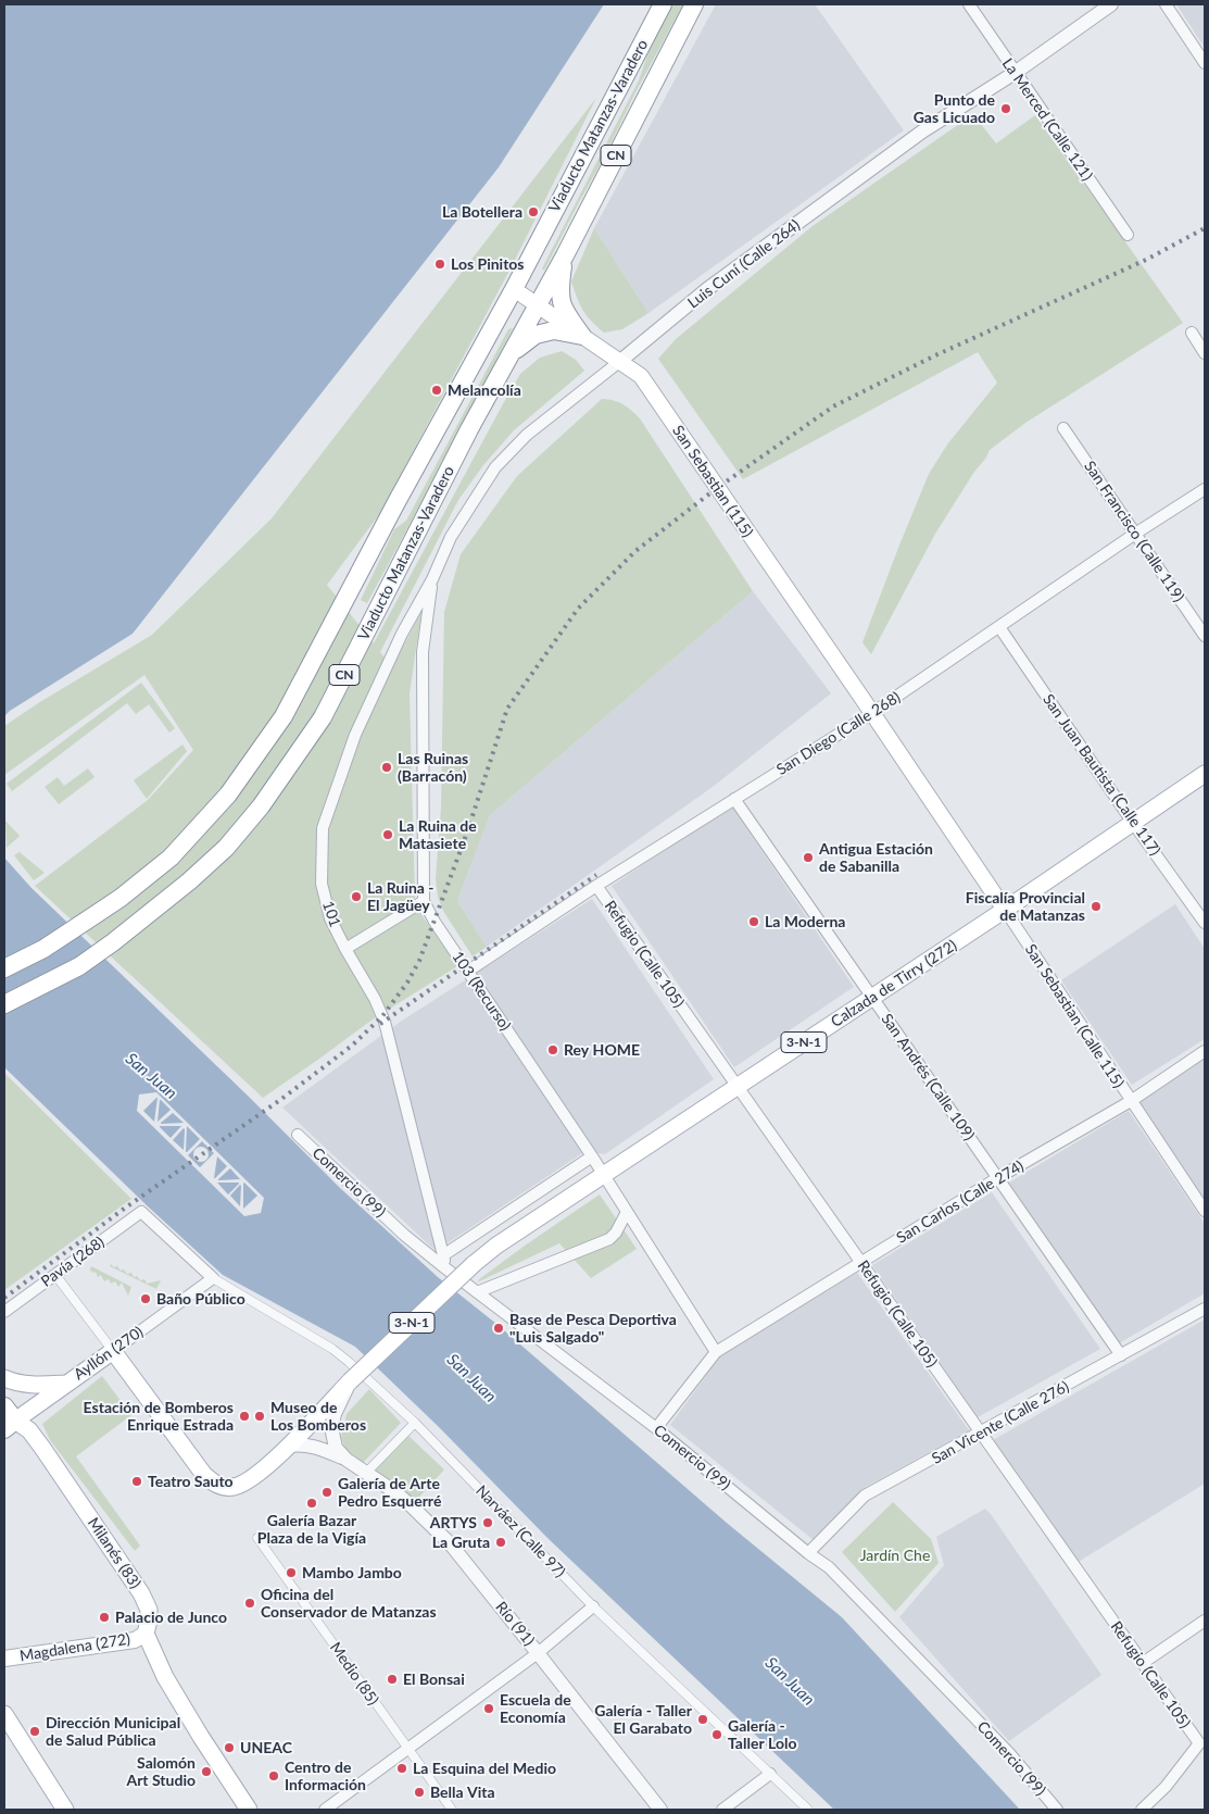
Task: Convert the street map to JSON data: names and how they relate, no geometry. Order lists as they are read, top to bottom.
{
  "streets": {
    "highway": ["Viaducto Matanzas-Varadero", "CN"],
    "main road": [
      "San Sebastian (115)",
      "Calzada de Tirry (272)",
      "San Sebastian (Calle 115)",
      "3-N-1",
      "Ayllón (270)",
      "Milanés (83)",
      "Magdalena (272)"
    ],
    "street": [
      "La Merced (Calle 121)",
      "Luis Cuní (Calle 264)",
      "San Francisco (Calle 119)",
      "San Diego (Calle 268)",
      "San Juan Bautista (Calle 117)",
      "101",
      "Refugio (Calle 105)",
      "103 (Recurso)",
      "San Andrés (Calle 109)",
      "Comercio (99)",
      "San Carlos (Calle 274)",
      "Pavía (268)",
      "San Vicente (Calle 276)",
      "Narváez (Calle 97)",
      "Río (91)",
      "Medio (85)"
    ]
  },
  "crossings": [
    ["La Merced (Calle 121)", "Luis Cuní (Calle 264)"],
    ["Viaducto Matanzas-Varadero", "San Sebastian (115)"],
    ["Luis Cuní (Calle 264)", "San Sebastian (115)"],
    ["Luis Cuní (Calle 264)", "101"],
    ["Luis Cuní (Calle 264)", "103 (Recurso)"],
    ["San Sebastian (115)", "San Diego (Calle 268)"],
    ["San Sebastian (115)", "San Sebastian (Calle 115)"],
    ["San Francisco (Calle 119)", "San Diego (Calle 268)"],
    ["San Diego (Calle 268)", "San Juan Bautista (Calle 117)"],
    ["San Diego (Calle 268)", "Refugio (Calle 105)"],
    ["San Diego (Calle 268)", "103 (Recurso)"],
    ["San Diego (Calle 268)", "San Sebastian (Calle 115)"],
    ["San Diego (Calle 268)", "San Andrés (Calle 109)"],
    ["San Juan Bautista (Calle 117)", "Calzada de Tirry (272)"],
    ["101", "103 (Recurso)"],
    ["101", "Comercio (99)"],
    ["Refugio (Calle 105)", "Calzada de Tirry (272)"],
    ["Refugio (Calle 105)", "San Carlos (Calle 274)"],
    ["Refugio (Calle 105)", "San Vicente (Calle 276)"],
    ["Calzada de Tirry (272)", "103 (Recurso)"],
    ["Calzada de Tirry (272)", "San Sebastian (Calle 115)"],
    ["Calzada de Tirry (272)", "3-N-1"],
    ["Calzada de Tirry (272)", "San Andrés (Calle 109)"],
    ["103 (Recurso)", "San Carlos (Calle 274)"],
    ["San Sebastian (Calle 115)", "San Carlos (Calle 274)"],
    ["3-N-1", "Ayllón (270)"],
    ["3-N-1", "Río (91)"],
    ["San Andrés (Calle 109)", "San Carlos (Calle 274)"],
    ["San Andrés (Calle 109)", "San Vicente (Calle 276)"],
    ["Comercio (99)", "San Vicente (Calle 276)"],
    ["Pavía (268)", "Ayllón (270)"],
    ["Pavía (268)", "Narváez (Calle 97)"],
    ["Ayllón (270)", "Narváez (Calle 97)"],
    ["Ayllón (270)", "Milanés (83)"],
    ["Milanés (83)", "Magdalena (272)"]
  ],
  "water": ["San Juan"],
  "parks": ["Jardín Che"],
  "places": [
    "Punto de Gas Licuado",
    "La Botellera",
    "Los Pinitos",
    "Melancolía",
    "Las Ruinas (Barracón)",
    "La Ruina de Matasiete",
    "Antigua Estación de Sabanilla",
    "La Ruina - El Jagüey",
    "Fiscalía Provincial de Matanzas",
    "La Moderna",
    "Rey HOME",
    "Baño Público",
    "Base de Pesca Deportiva \"Luis Salgado\"",
    "Estación de Bomberos Enrique Estrada",
    "Museo de Los Bomberos",
    "Teatro Sauto",
    "Galería de Arte Pedro Esquerré",
    "Galería Bazar Plaza de la Vigía",
    "ARTYS",
    "La Gruta",
    "Mambo Jambo",
    "Oficina del Conservador de Matanzas",
    "Palacio de Junco",
    "El Bonsai",
    "Escuela de Economía",
    "Galería - Taller El Garabato",
    "Dirección Municipal de Salud Pública",
    "Galería - Taller Lolo",
    "UNEAC",
    "La Esquina del Medio",
    "Salomón Art Studio",
    "Centro de Información",
    "Bella Vita"
  ]
}
